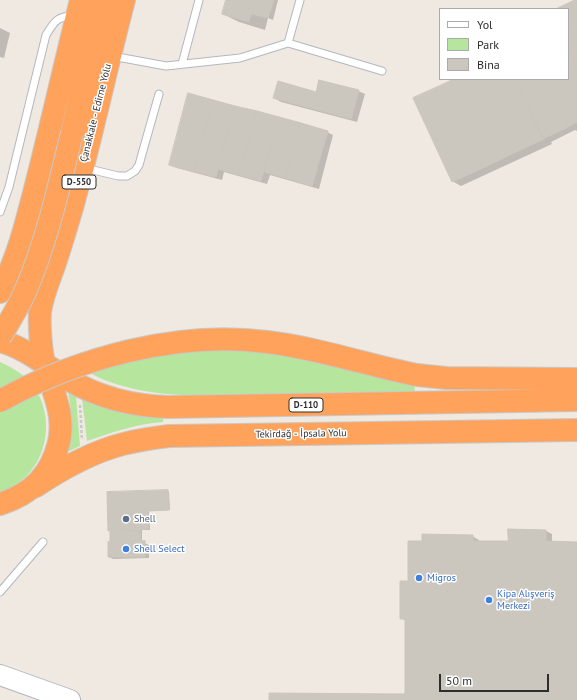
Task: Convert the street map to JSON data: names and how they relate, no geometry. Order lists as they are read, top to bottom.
{
  "streets": {
    "highway": [
      "Çanakkale - Edirne Yolu",
      "D-550",
      "D-110",
      "Tekirdağ - İpsala Yolu"
    ]
  },
  "crossings": [
    ["Çanakkale - Edirne Yolu", "D-550"],
    ["Çanakkale - Edirne Yolu", "D-110"],
    ["D-550", "D-110"],
    ["D-550", "Tekirdağ - İpsala Yolu"]
  ],
  "places": [
    "Shell",
    "Shell Select",
    "Migros",
    "Kipa Alışveriş Merkezi"
  ],
  "legend": ["Yol", "Park", "Bina"],
  "scale_bar": "50 m"
}
